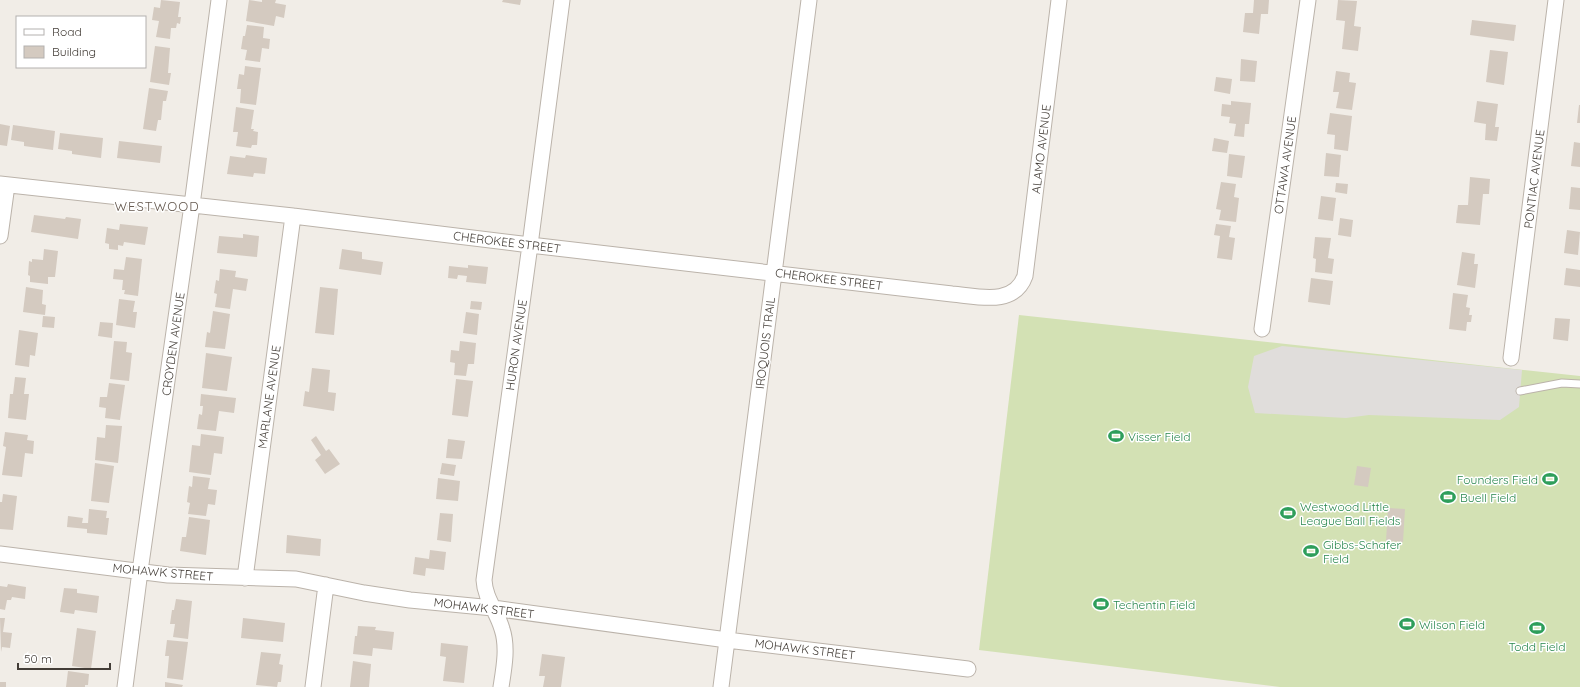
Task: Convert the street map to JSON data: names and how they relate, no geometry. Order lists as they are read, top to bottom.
{
  "streets": {
    "street": [
      "ALAMO AVENUE",
      "OTTAWA AVENUE",
      "PONTIAC AVENUE",
      "CHEROKEE STREET",
      "IROQUOIS TRAIL",
      "CROYDEN AVENUE",
      "HURON AVENUE",
      "MARLANE AVENUE",
      "MOHAWK STREET"
    ]
  },
  "crossings": [
    ["ALAMO AVENUE", "CHEROKEE STREET"],
    ["CHEROKEE STREET", "IROQUOIS TRAIL"],
    ["CHEROKEE STREET", "CROYDEN AVENUE"],
    ["CHEROKEE STREET", "HURON AVENUE"],
    ["CHEROKEE STREET", "MARLANE AVENUE"],
    ["IROQUOIS TRAIL", "MOHAWK STREET"],
    ["CROYDEN AVENUE", "MOHAWK STREET"],
    ["HURON AVENUE", "MOHAWK STREET"],
    ["MARLANE AVENUE", "MOHAWK STREET"]
  ],
  "districts": ["WESTWOOD"],
  "places": {
    "sports": [
      "Visser Field",
      "Founders Field",
      "Buell Field",
      "Westwood Little League Ball Fields",
      "Gibbs-Schafer Field",
      "Techentin Field",
      "Wilson Field",
      "Todd Field"
    ]
  },
  "legend": ["Road", "Building"],
  "scale_bar": "50 m"
}
